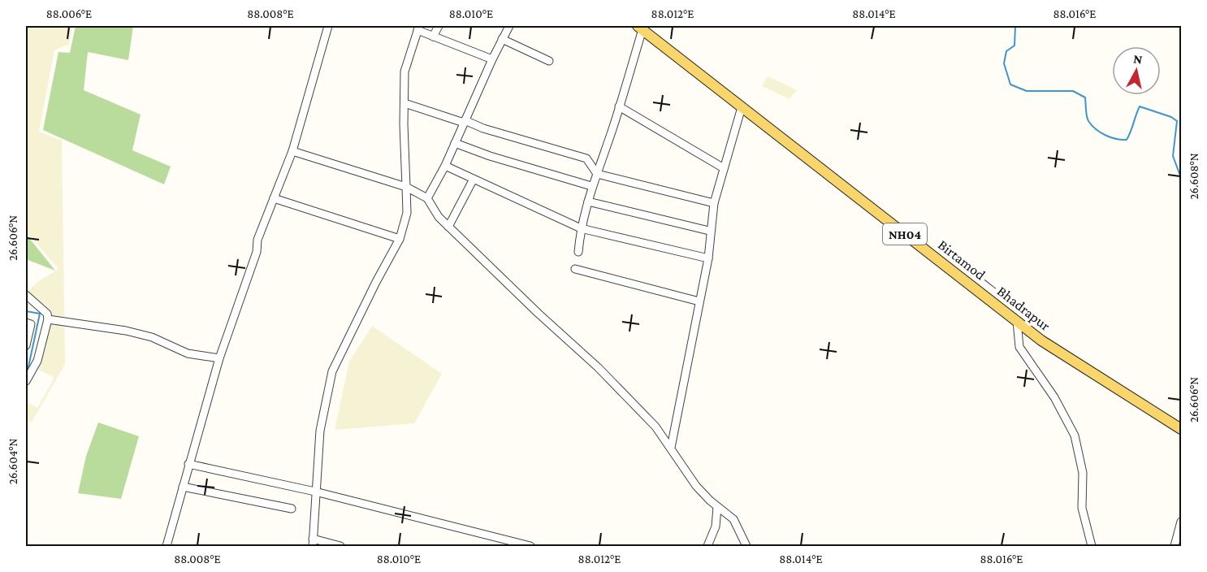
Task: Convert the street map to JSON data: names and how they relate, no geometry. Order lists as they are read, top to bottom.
{
  "streets": {
    "main road": ["NH04", "Birtamod — Bhadrapur"]
  },
  "north": "top",
  "coordinates": [
    "88.006°E",
    "88.008°E",
    "88.010°E",
    "88.012°E",
    "88.014°E",
    "88.016°E",
    "26.608°N",
    "26.606°N",
    "26.604°N"
  ]
}
